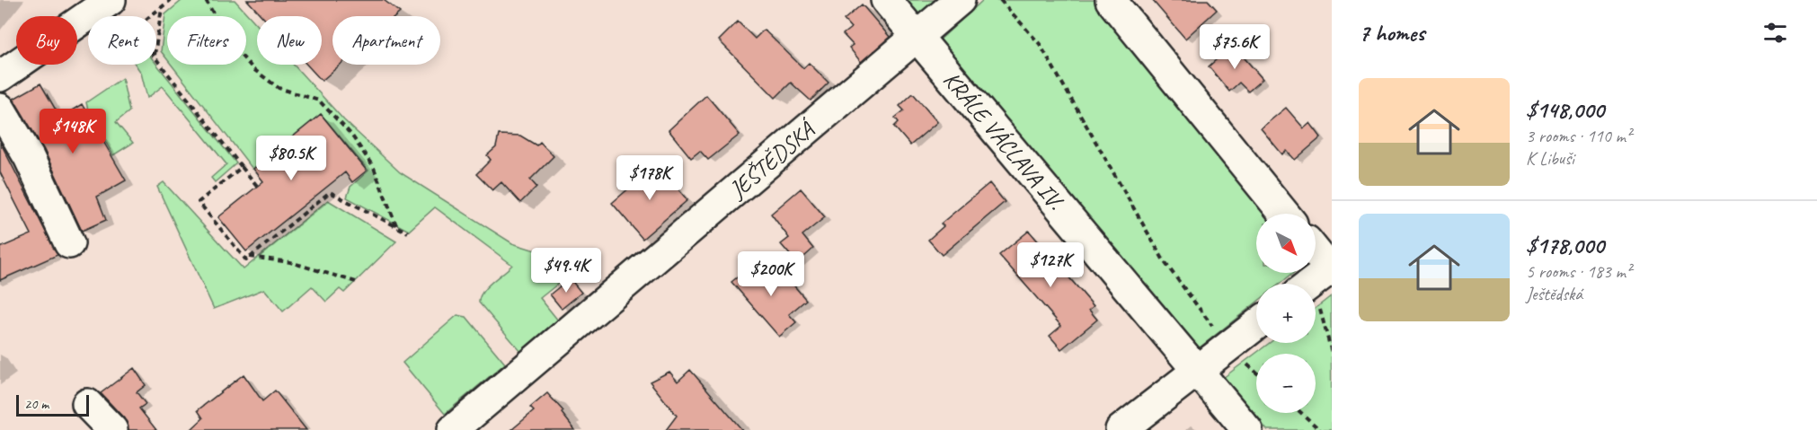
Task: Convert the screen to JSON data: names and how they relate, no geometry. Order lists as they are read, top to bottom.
{
  "streets": {
    "street": ["KRÁLE VÁCLAVA IV.", "JEŠTĚDSKÁ"]
  },
  "crossings": [
    ["KRÁLE VÁCLAVA IV.", "JEŠTĚDSKÁ"]
  ],
  "scale_bar": "20 m",
  "north": "bottom right",
  "page": {
    "heading": "7 homes",
    "chip": [
      "Buy",
      "Rent",
      "Filters",
      "New",
      "Apartment"
    ],
    "price": [
      "$75.6K",
      "$148K",
      "$80.5K",
      "$178K",
      "$127K",
      "$49.4K",
      "$200K"
    ],
    "list": [
      {
        "name": "$148,000",
        "note": "3 rooms · 110 m² · K Libuši"
      },
      {
        "name": "$178,000",
        "note": "5 rooms · 183 m² · Ještědská"
      }
    ],
    "map_buttons": ["+", "−"],
    "scale": "20 m"
  }
}
